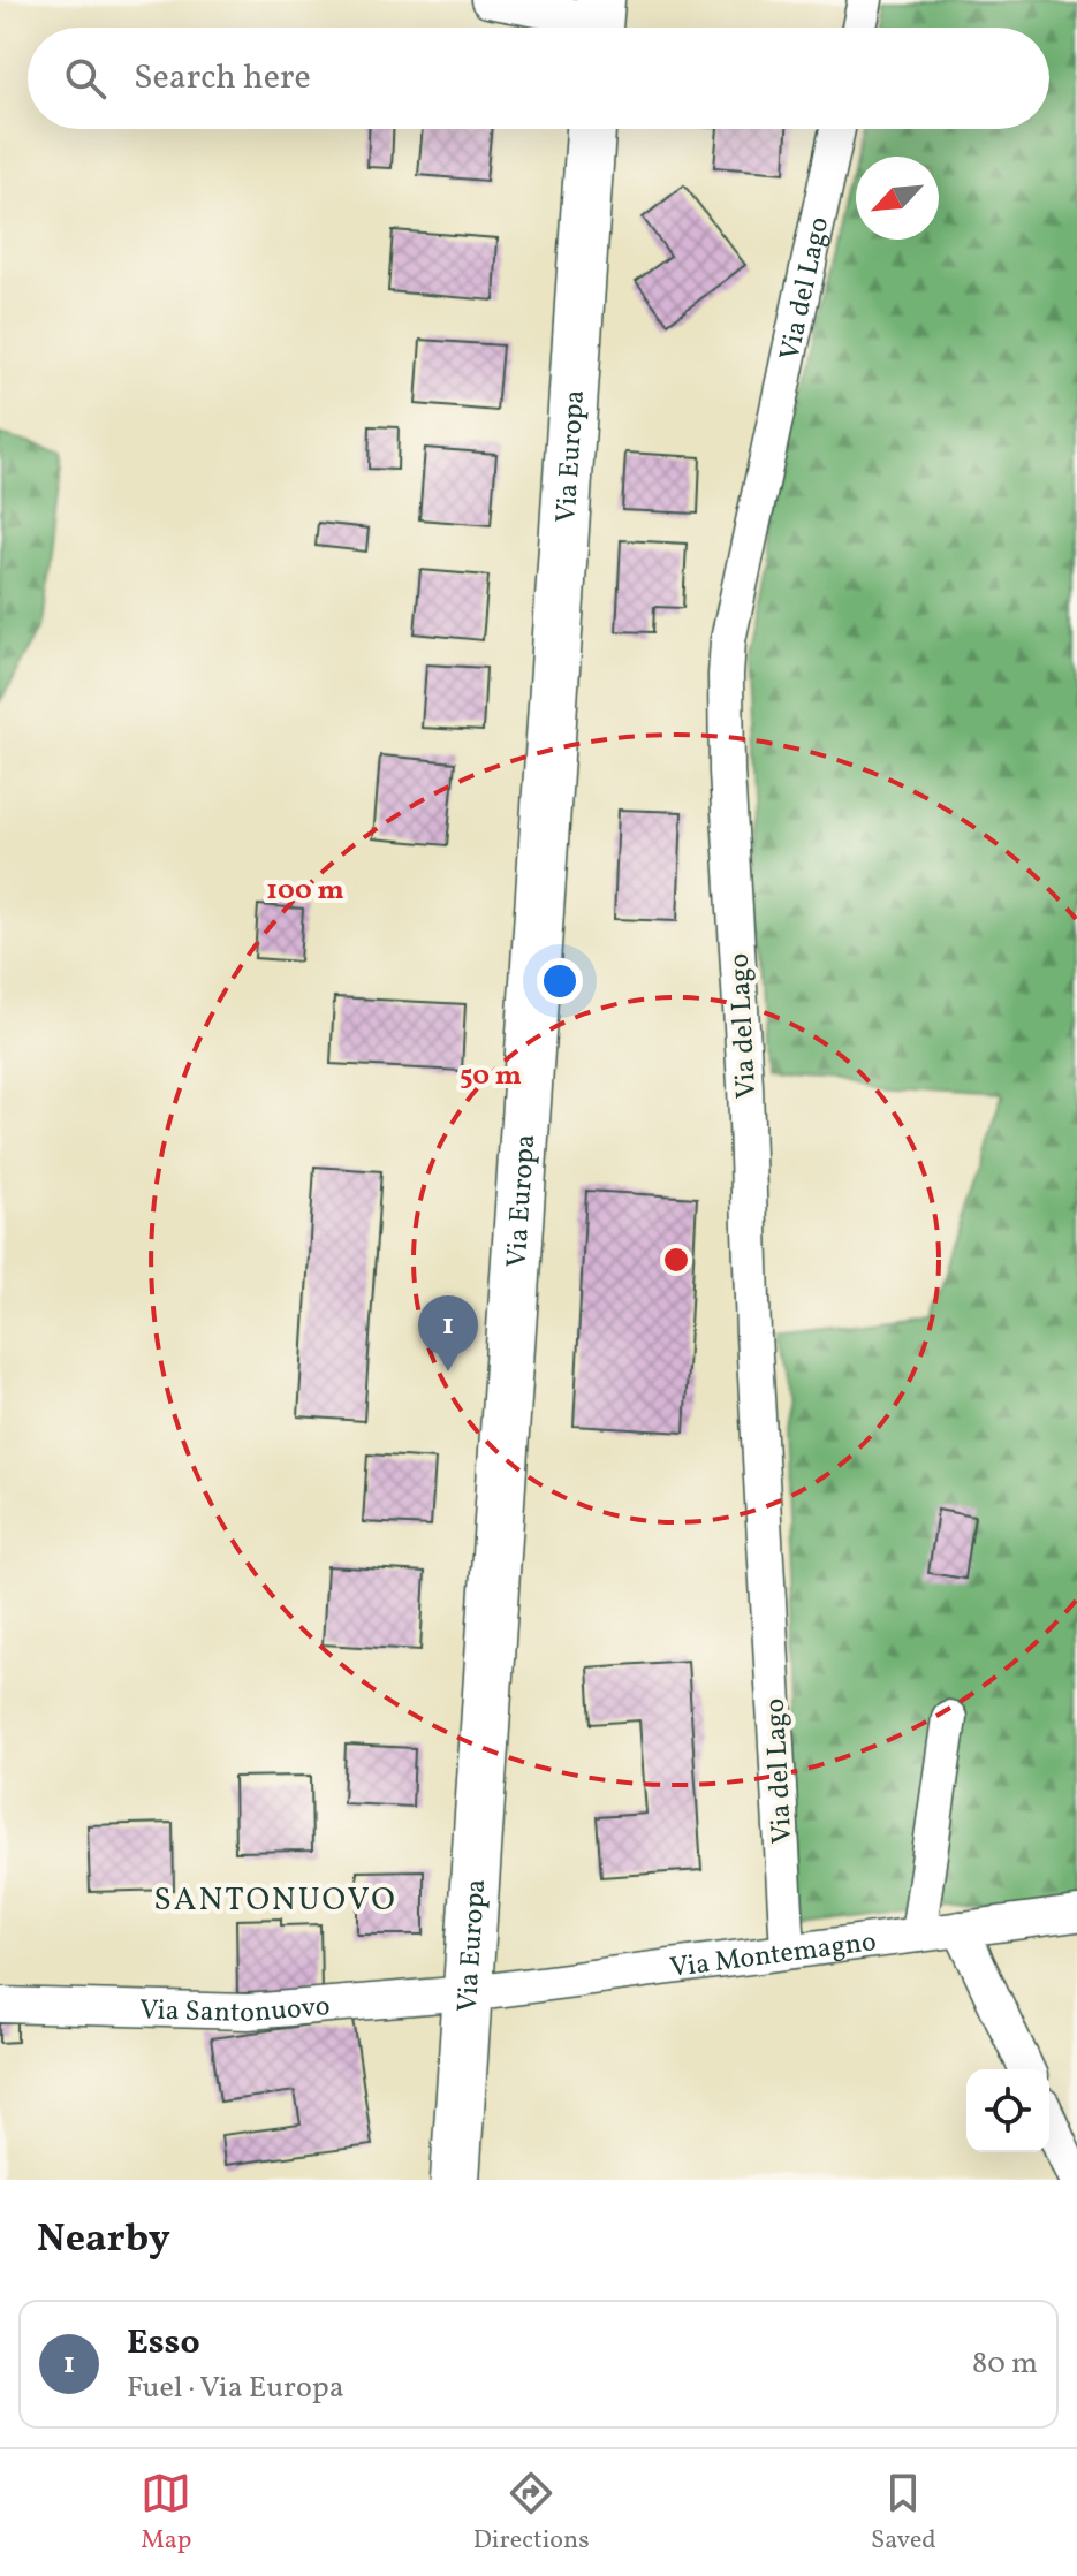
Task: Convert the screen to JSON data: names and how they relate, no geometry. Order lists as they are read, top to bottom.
{
  "streets": {
    "main road": ["Via Europa"],
    "street": ["Via del Lago", "Via Montemagno", "Via Santonuovo"]
  },
  "crossings": [
    ["Via del Lago", "Via Montemagno"],
    ["Via Europa", "Via Montemagno"],
    ["Via Europa", "Via Santonuovo"],
    ["Via Montemagno", "Via Santonuovo"]
  ],
  "districts": ["SANTONUOVO"],
  "north": "bottom left",
  "page": {
    "search": "Search here",
    "pins": "1",
    "heading": "Nearby",
    "list": [
      {
        "mark": "1",
        "name": "Esso",
        "note": "Fuel · Via Europa",
        "value": "80 m"
      }
    ],
    "nav": ["Map", "Directions", "Saved"]
  },
  "rings": ["100 m", "50 m"]
}
